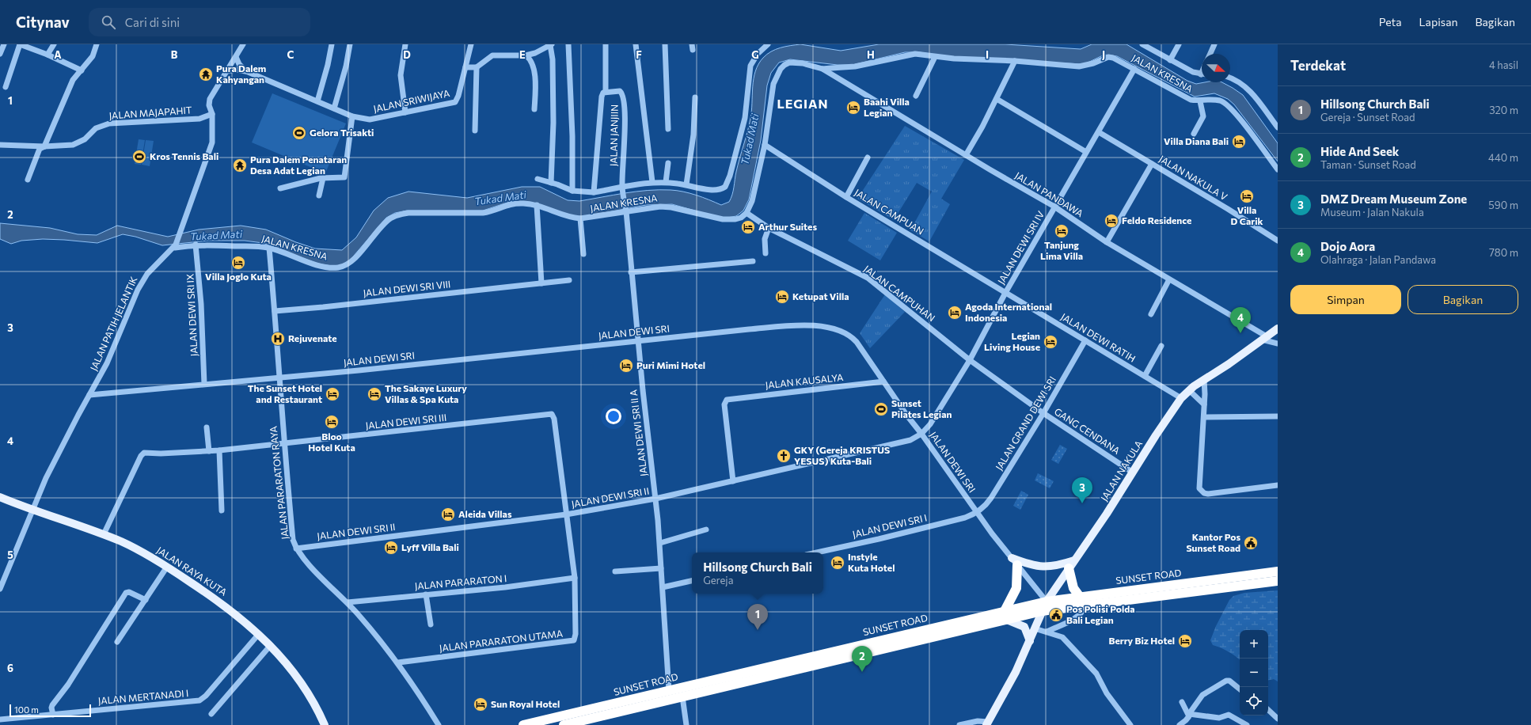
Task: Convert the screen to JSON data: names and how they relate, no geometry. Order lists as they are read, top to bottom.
{
  "streets": {
    "highway": ["SUNSET ROAD"],
    "main road": ["JALAN NAKULA", "JALAN RAYA KUTA"],
    "street": [
      "JALAN KRESNA",
      "JALAN SRIWIJAYA",
      "JALAN MAJAPAHIT",
      "JALAN JANJIIN",
      "JALAN NAKULA V",
      "JALAN PANDAWA",
      "JALAN CAMPUAN",
      "JALAN DEWI SRI IV",
      "JALAN DEWI SRI VIII",
      "JALAN CAMPUHAN",
      "JALAN DEWI SRI IX",
      "JALAN PATIH JELANTIK",
      "JALAN DEWI SRI",
      "JALAN DEWI RATIH",
      "JALAN KAUSALYA",
      "JALAN DEWI SRI III",
      "JALAN GRAND DEWI SRI",
      "GANG CENDANA",
      "JALAN DEWI SRI II A",
      "JALAN PARARATON RAYA",
      "JALAN DEWI SRI II",
      "JALAN DEWI SRI I",
      "JALAN PARARATON I",
      "JALAN PARARATON UTAMA",
      "JALAN MERTANADI I"
    ]
  },
  "crossings": [
    ["JALAN KRESNA", "JALAN PANDAWA"],
    ["JALAN KRESNA", "JALAN CAMPUAN"],
    ["JALAN KRESNA", "JALAN DEWI SRI IV"],
    ["JALAN KRESNA", "JALAN CAMPUHAN"],
    ["JALAN KRESNA", "JALAN DEWI SRI IX"],
    ["JALAN KRESNA", "JALAN PATIH JELANTIK"],
    ["JALAN KRESNA", "JALAN DEWI SRI II A"],
    ["JALAN KRESNA", "JALAN PARARATON RAYA"],
    ["JALAN SRIWIJAYA", "JALAN PATIH JELANTIK"],
    ["JALAN MAJAPAHIT", "JALAN PATIH JELANTIK"],
    ["JALAN JANJIIN", "JALAN DEWI SRI II A"],
    ["JALAN NAKULA V", "JALAN DEWI SRI IV"],
    ["JALAN PANDAWA", "JALAN DEWI SRI IV"],
    ["JALAN PANDAWA", "JALAN NAKULA"],
    ["JALAN CAMPUAN", "JALAN DEWI SRI IV"],
    ["JALAN CAMPUAN", "JALAN DEWI RATIH"],
    ["JALAN DEWI SRI IV", "JALAN CAMPUHAN"],
    ["JALAN DEWI SRI IV", "JALAN DEWI SRI"],
    ["JALAN DEWI SRI IV", "JALAN DEWI RATIH"],
    ["JALAN DEWI SRI IV", "GANG CENDANA"],
    ["JALAN DEWI SRI IV", "JALAN DEWI SRI II"],
    ["JALAN DEWI SRI VIII", "JALAN PARARATON RAYA"],
    ["JALAN CAMPUHAN", "GANG CENDANA"],
    ["JALAN DEWI SRI IX", "JALAN DEWI SRI"],
    ["JALAN PATIH JELANTIK", "JALAN DEWI SRI"],
    ["JALAN PATIH JELANTIK", "JALAN RAYA KUTA"],
    ["JALAN DEWI SRI", "JALAN KAUSALYA"],
    ["JALAN DEWI SRI", "JALAN GRAND DEWI SRI"],
    ["JALAN DEWI SRI", "JALAN DEWI SRI II A"],
    ["JALAN DEWI SRI", "JALAN NAKULA"],
    ["JALAN DEWI SRI", "JALAN PARARATON RAYA"],
    ["JALAN DEWI SRI", "JALAN DEWI SRI II"],
    ["JALAN DEWI SRI", "JALAN DEWI SRI I"],
    ["JALAN DEWI SRI", "SUNSET ROAD"],
    ["JALAN DEWI RATIH", "JALAN GRAND DEWI SRI"],
    ["JALAN DEWI RATIH", "JALAN NAKULA"],
    ["JALAN KAUSALYA", "JALAN DEWI SRI II"],
    ["JALAN DEWI SRI III", "JALAN PARARATON RAYA"],
    ["JALAN DEWI SRI III", "JALAN DEWI SRI II"],
    ["JALAN DEWI SRI III", "JALAN RAYA KUTA"],
    ["JALAN DEWI SRI III", "JALAN PARARATON UTAMA"],
    ["JALAN GRAND DEWI SRI", "GANG CENDANA"],
    ["JALAN GRAND DEWI SRI", "JALAN DEWI SRI I"],
    ["GANG CENDANA", "JALAN NAKULA"],
    ["JALAN DEWI SRI II A", "JALAN DEWI SRI II"],
    ["JALAN DEWI SRI II A", "SUNSET ROAD"],
    ["JALAN NAKULA", "SUNSET ROAD"],
    ["JALAN PARARATON RAYA", "JALAN DEWI SRI II"],
    ["JALAN PARARATON RAYA", "JALAN PARARATON I"],
    ["JALAN PARARATON RAYA", "JALAN PARARATON UTAMA"],
    ["JALAN DEWI SRI II", "JALAN PARARATON UTAMA"],
    ["JALAN RAYA KUTA", "JALAN MERTANADI I"],
    ["JALAN PARARATON I", "JALAN PARARATON UTAMA"]
  ],
  "districts": ["LEGIAN"],
  "water": ["Tukad Mati"],
  "places": {
    "temple": ["Pura Dalem Kahyangan", "Pura Dalem Penataran Desa Adat Legian"],
    "hotel": [
      "Baahi Villa Legian",
      "Villa Diana Bali",
      "Villa D Carik",
      "Feldo Residence",
      "Arthur Suites",
      "Tanjung Lima Villa",
      "Villa Joglo Kuta",
      "Ketupat Villa",
      "Agoda International Indonesia",
      "Legian Living House",
      "Puri Mimi Hotel",
      "The Sunset Hotel and Restaurant",
      "The Sakaye Luxury Villas & Spa Kuta",
      "Bloo Hotel Kuta",
      "Aleida Villas",
      "Lyff Villa Bali",
      "Instyle Kuta Hotel",
      "Berry Biz Hotel",
      "Sun Royal Hotel"
    ],
    "sports": ["Gelora Trisakti", "Kros Tennis Bali", "Sunset Pilates Legian"],
    "hospital": ["Rejuvenate"],
    "church": ["GKY (Gereja KRISTUS YESUS) Kuta-Bali"],
    "public building": ["Kantor Pos Sunset Road", "Pos Polisi Polda Bali Legian"]
  },
  "scale_bar": "100 m",
  "north": "right",
  "page": {
    "header": "Citynav",
    "search": "Cari di sini",
    "nav": ["Peta", "Lapisan", "Bagikan"],
    "heading": ["Terdekat", "4 hasil"],
    "list": [
      {
        "mark": "1",
        "name": "Hillsong Church Bali",
        "note": "Gereja · Sunset Road",
        "value": "320 m"
      },
      {
        "mark": "2",
        "name": "Hide And Seek",
        "note": "Taman · Sunset Road",
        "value": "440 m"
      },
      {
        "mark": "3",
        "name": "DMZ Dream Museum Zone",
        "note": "Museum · Jalan Nakula",
        "value": "590 m"
      },
      {
        "mark": "4",
        "name": "Dojo Aora",
        "note": "Olahraga · Jalan Pandawa",
        "value": "780 m"
      }
    ],
    "buttons": ["Simpan", "Bagikan"],
    "pins": [
      "4",
      "3",
      "1",
      "2"
    ],
    "popup": ["Hillsong Church Bali", "Gereja"],
    "map_buttons": ["+", "−"],
    "scale": "100 m"
  },
  "grid": {
    "columns": [
      "A",
      "B",
      "C",
      "D",
      "E",
      "F",
      "G",
      "H",
      "I",
      "J"
    ],
    "rows": [
      "1",
      "2",
      "3",
      "4",
      "5",
      "6"
    ]
  }
}
